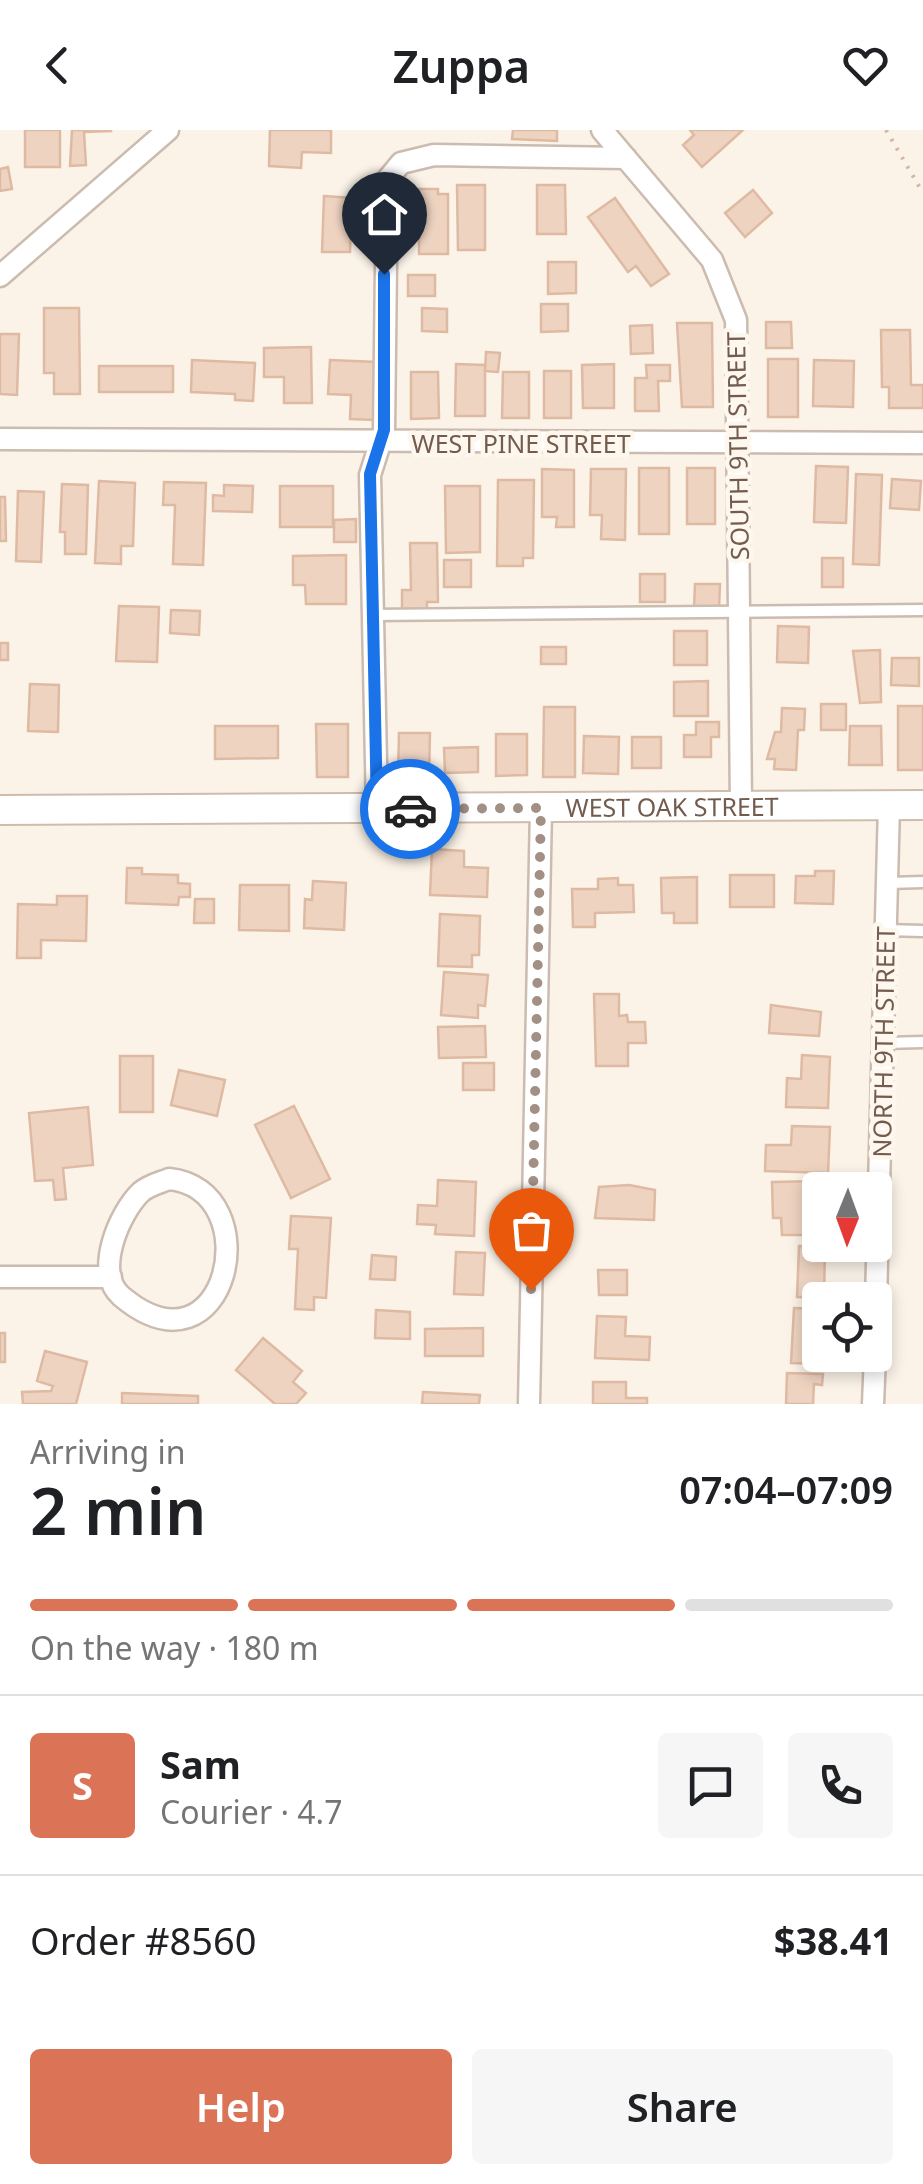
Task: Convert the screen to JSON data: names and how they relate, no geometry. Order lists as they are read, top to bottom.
{
  "streets": {
    "main road": ["WEST OAK STREET"],
    "street": ["WEST PINE STREET", "SOUTH 9TH STREET", "NORTH 9TH STREET"]
  },
  "crossings": [
    ["WEST PINE STREET", "SOUTH 9TH STREET"],
    ["SOUTH 9TH STREET", "WEST OAK STREET"],
    ["WEST OAK STREET", "NORTH 9TH STREET"]
  ],
  "north": "bottom",
  "page": {
    "header": "Zuppa",
    "heading": ["2 min", "Arriving in", "07:04–07:09"],
    "panel": [
      "Sam",
      "Courier · 4.7",
      "Order #8560",
      "$38.41"
    ],
    "bar": "On the way · 180 m",
    "round": "S",
    "buttons": ["Help", "Share"]
  }
}
